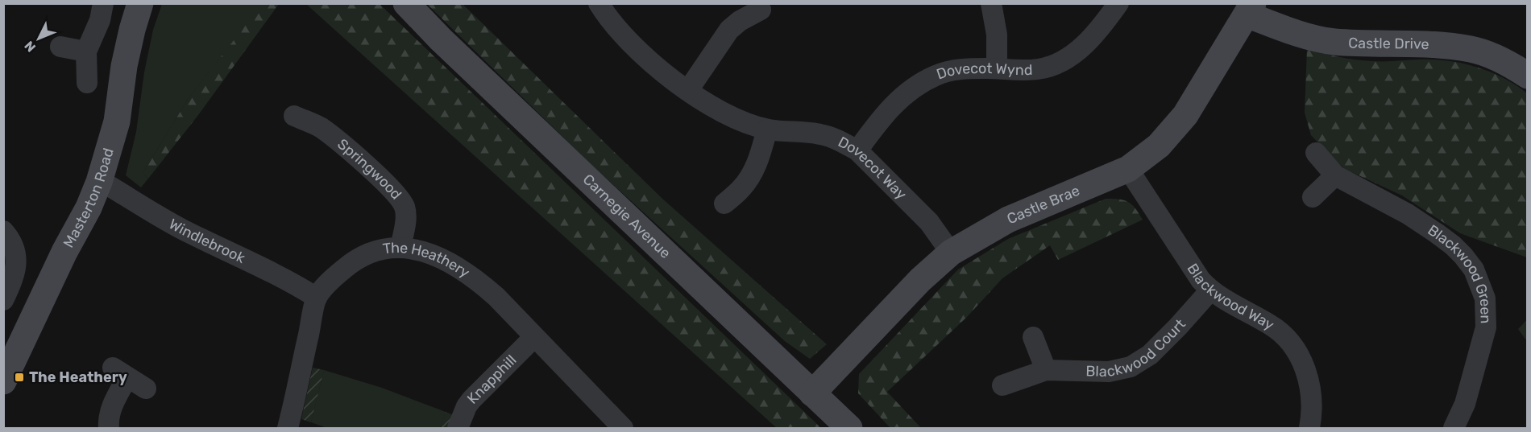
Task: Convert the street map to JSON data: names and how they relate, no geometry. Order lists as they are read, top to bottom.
{
  "streets": {
    "street": [
      "Castle Drive",
      "Dovecot Wynd",
      "Dovecot Way",
      "Springwood",
      "Masterton Road",
      "Castle Brae",
      "Carnegie Avenue",
      "Windlebrook",
      "The Heathery",
      "Blackwood Green",
      "Blackwood Way",
      "Blackwood Court",
      "Knapphill"
    ]
  },
  "crossings": [
    ["Castle Drive", "Castle Brae"],
    ["Dovecot Wynd", "Dovecot Way"],
    ["Dovecot Way", "Castle Brae"],
    ["Springwood", "The Heathery"],
    ["Masterton Road", "Windlebrook"],
    ["Castle Brae", "Carnegie Avenue"],
    ["Castle Brae", "Blackwood Way"],
    ["Windlebrook", "The Heathery"],
    ["The Heathery", "Knapphill"],
    ["Blackwood Way", "Blackwood Court"]
  ],
  "places": {
    "transit": ["The Heathery"]
  },
  "north": "bottom left"
}
